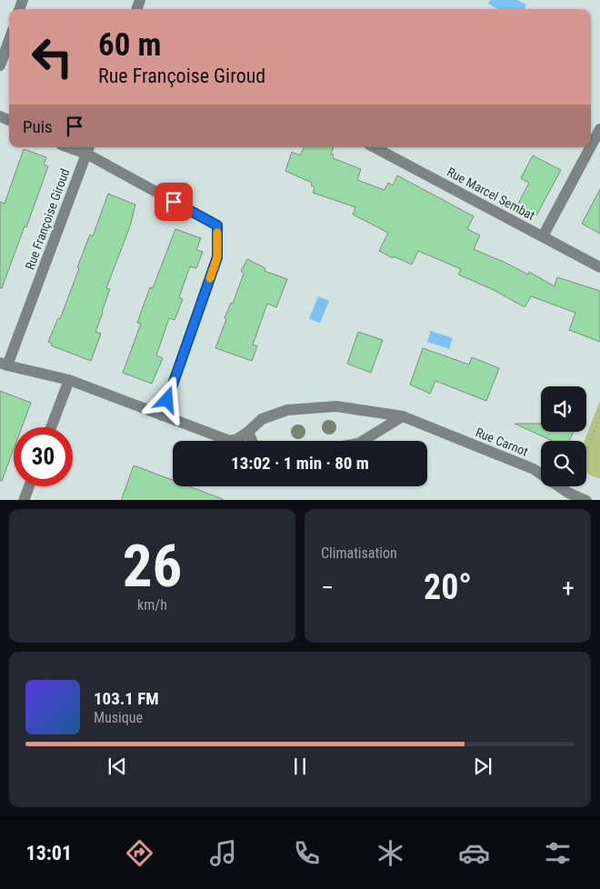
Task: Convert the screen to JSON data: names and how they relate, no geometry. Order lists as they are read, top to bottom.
{
  "streets": {
    "street": ["Rue Marcel Sembat", "Rue Françoise Giroud", "Rue Carnot"]
  },
  "crossings": [
    ["Rue Françoise Giroud", "Rue Carnot"]
  ],
  "page": {
    "turn": ["60 m", "Rue Françoise Giroud"],
    "then": "Puis",
    "limit": "30",
    "trip": "13:02 · 1 min · 80 m",
    "tile": [
      ["26", "km/h"],
      "Climatisation"
    ],
    "heat": ["−", "20°", "+"],
    "song": ["103.1 FM", "Musique"],
    "tabs": "13:01"
  }
}
